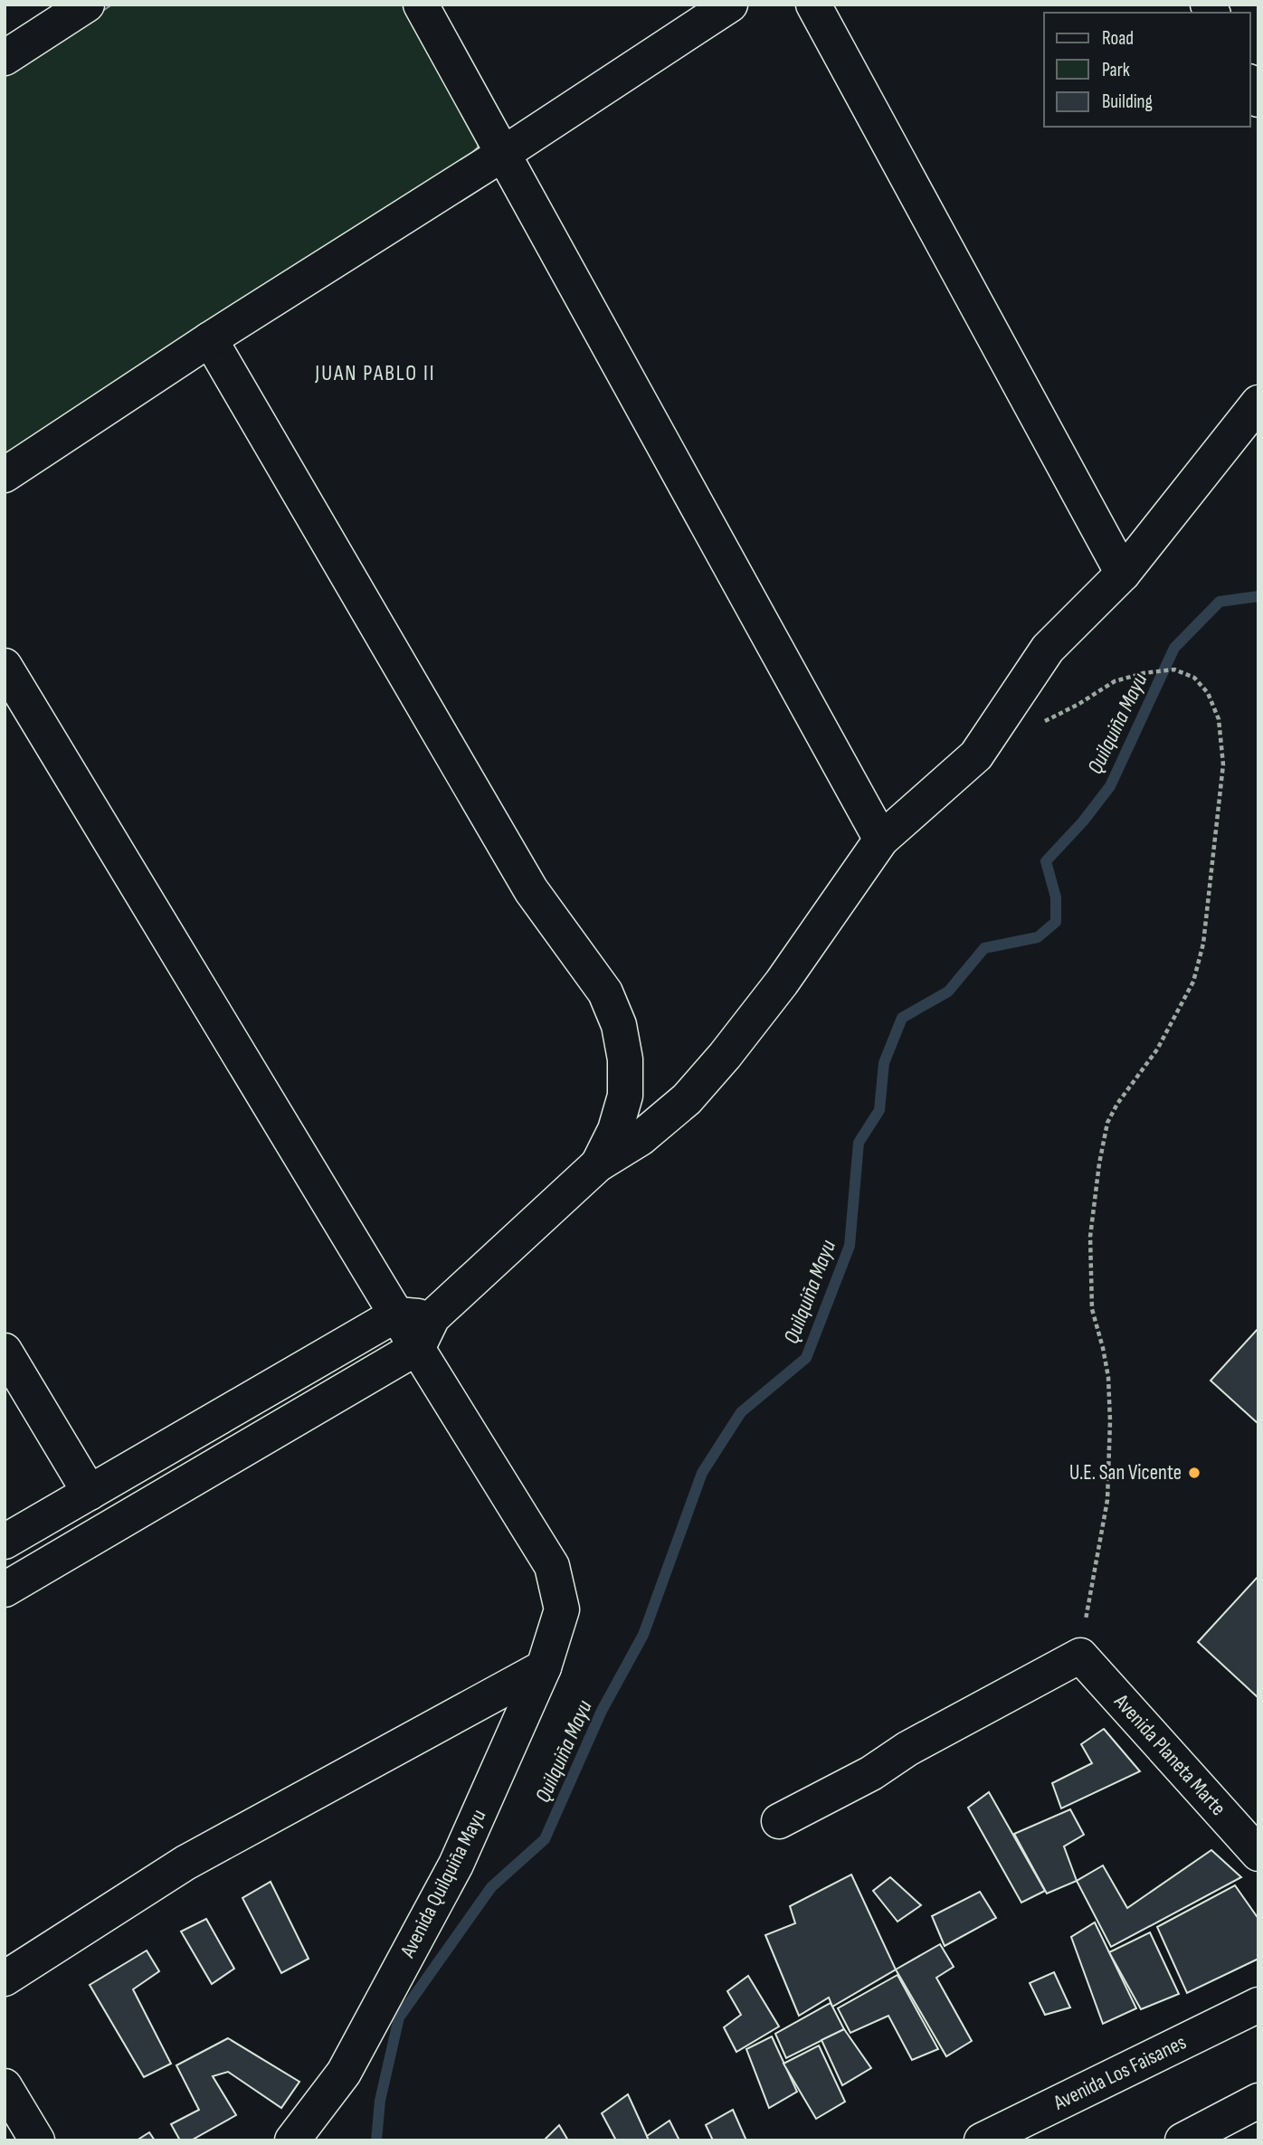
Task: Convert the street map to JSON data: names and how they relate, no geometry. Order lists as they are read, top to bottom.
{
  "streets": {
    "street": ["Avenida Planeta Marte", "Avenida Quilquiña Mayu", "Avenida Los Faisanes"]
  },
  "districts": ["JUAN PABLO II"],
  "water": ["Quilquiña Mayu"],
  "places": ["U.E. San Vicente"],
  "legend": ["Road", "Park", "Building"]
}
